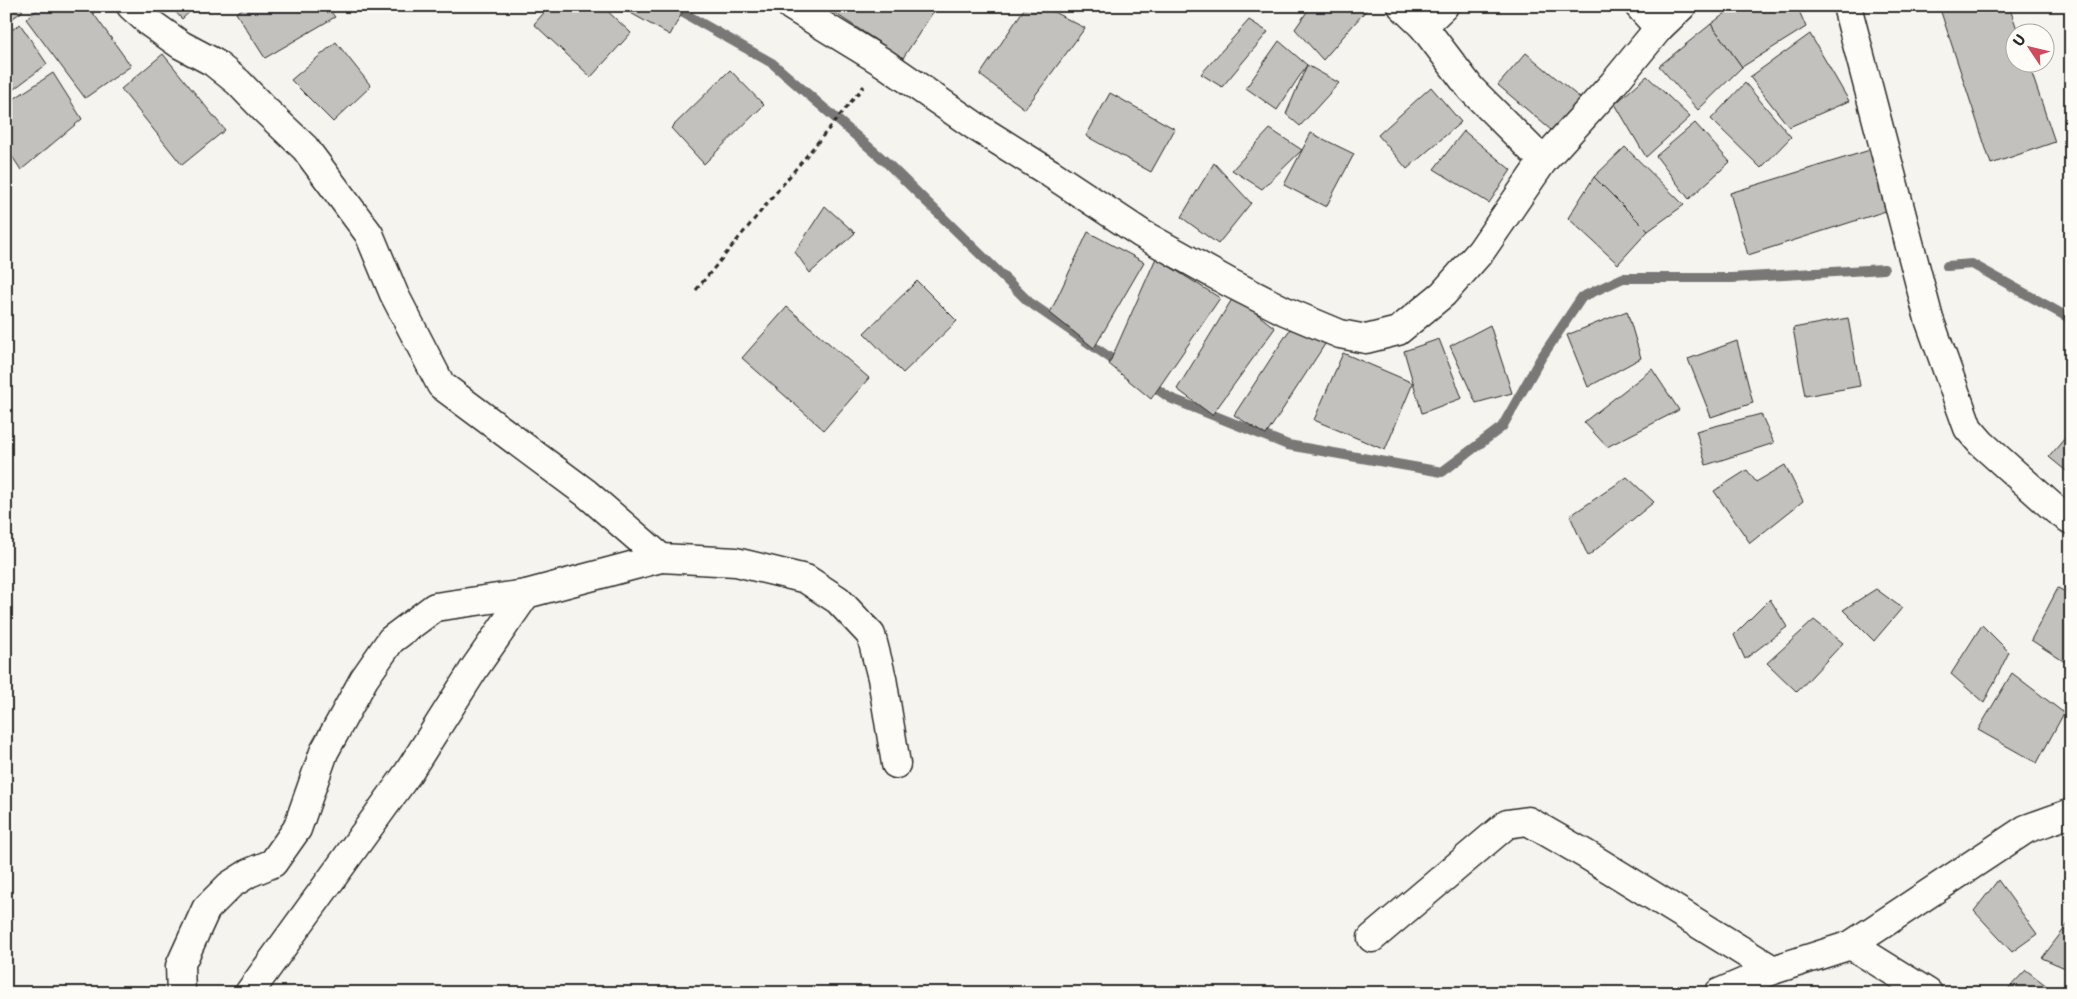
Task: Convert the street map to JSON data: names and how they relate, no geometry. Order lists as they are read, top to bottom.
{
  "north": "top left"
}
